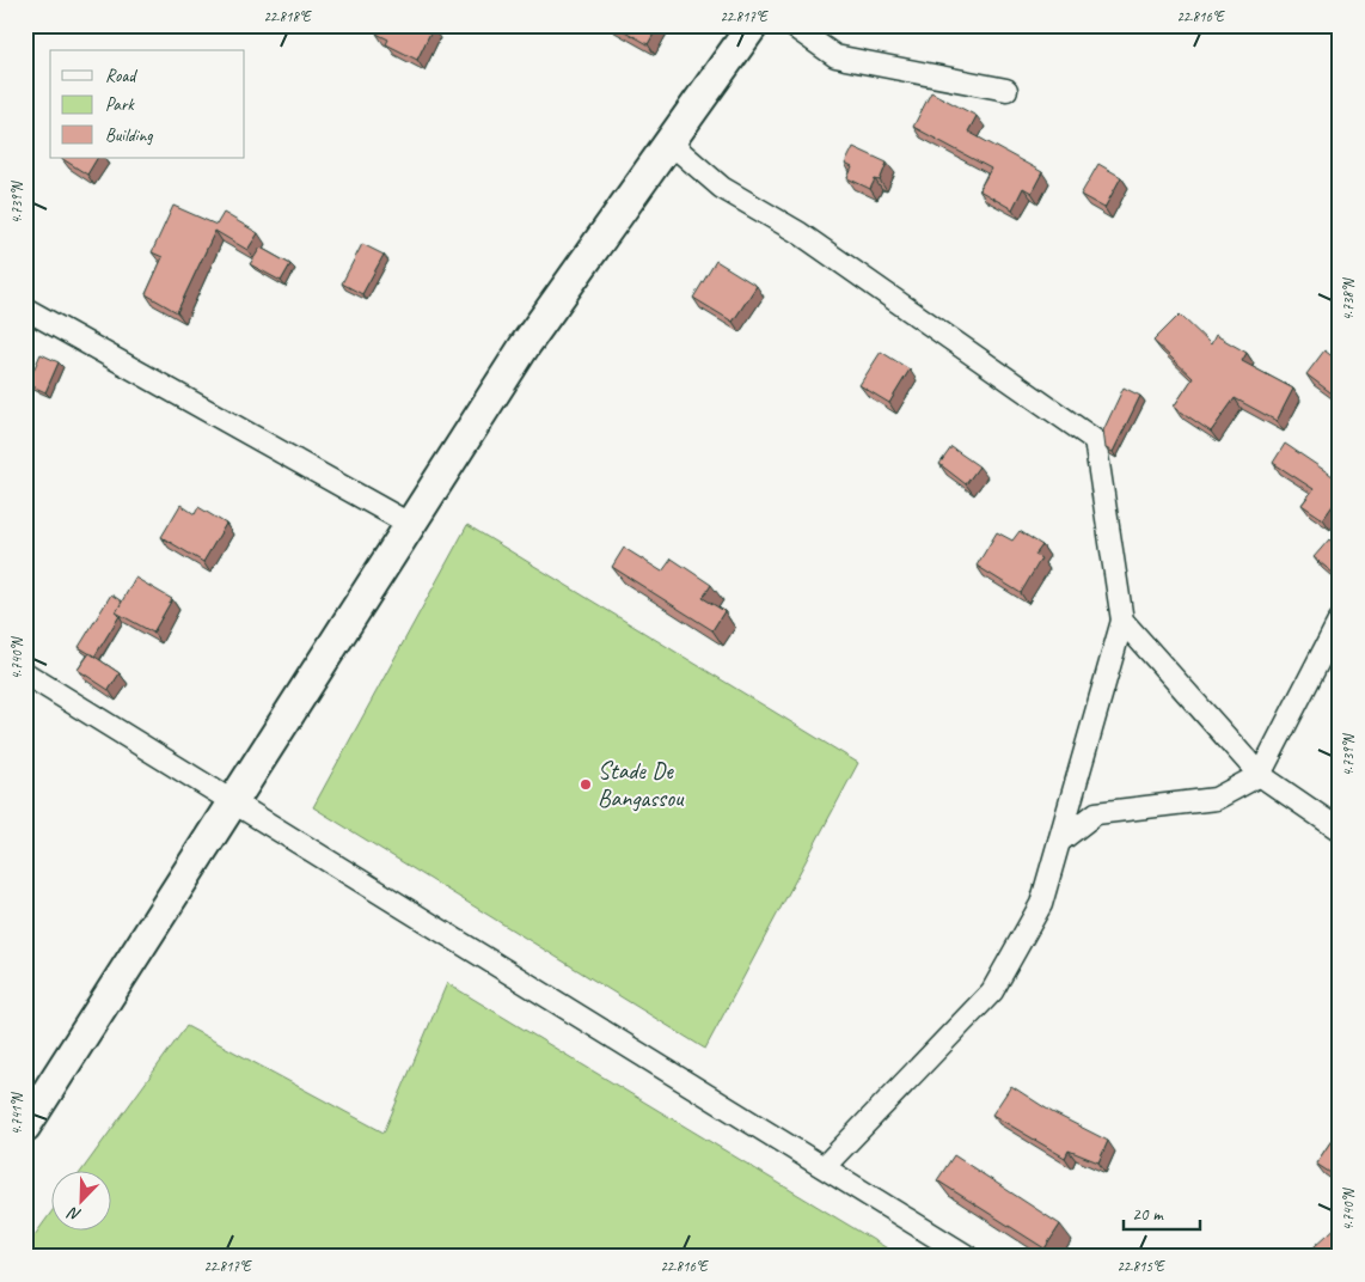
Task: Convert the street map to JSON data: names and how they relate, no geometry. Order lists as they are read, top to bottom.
{
  "places": ["Stade De Bangassou"],
  "legend": ["Road", "Park", "Building"],
  "scale_bar": "20 m",
  "north": "bottom left",
  "coordinates": [
    "22.818°E",
    "22.817°E",
    "22.816°E",
    "4.739°N",
    "4.738°N",
    "4.740°N",
    "4.741°N",
    "22.815°E"
  ]
}
